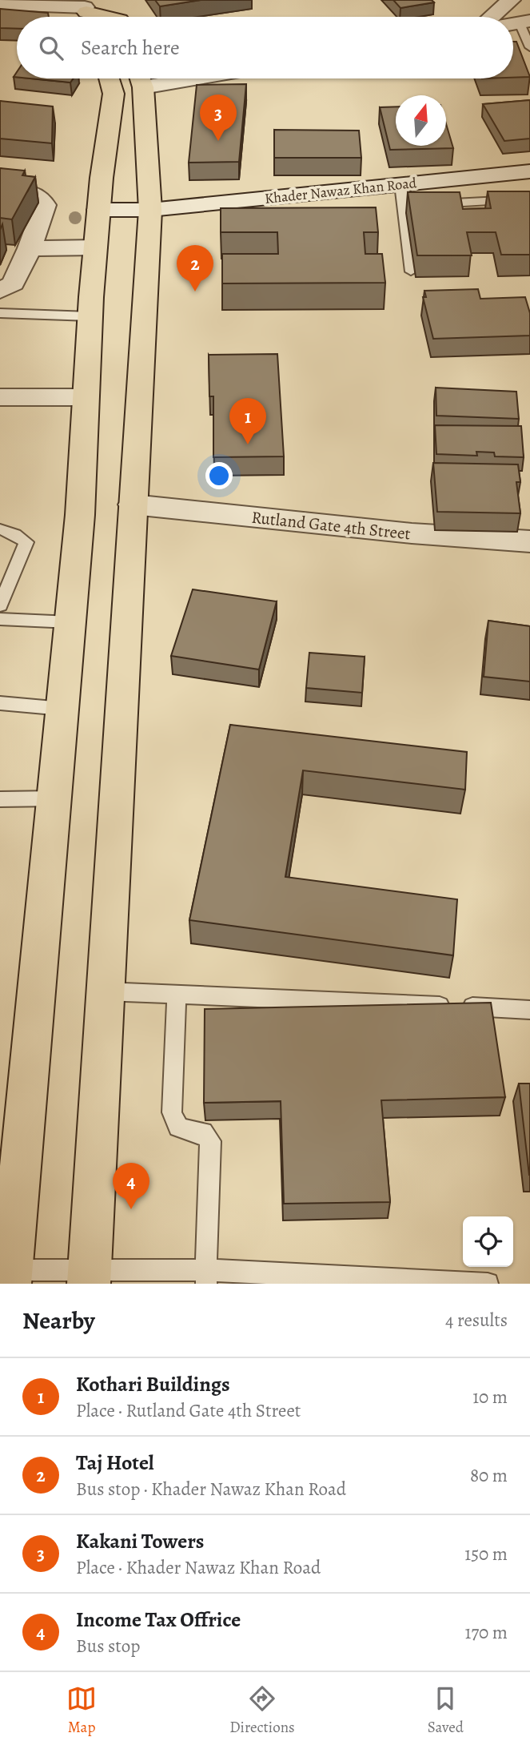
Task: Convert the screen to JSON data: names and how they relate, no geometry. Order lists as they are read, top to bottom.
{
  "streets": {
    "street": ["Khader Nawaz Khan Road", "Rutland Gate 4th Street"]
  },
  "north": "top",
  "page": {
    "search": "Search here",
    "pins": [
      "3",
      "2",
      "1",
      "4"
    ],
    "heading": ["Nearby", "4 results"],
    "list": [
      {
        "mark": "1",
        "name": "Kothari Buildings",
        "note": "Place · Rutland Gate 4th Street",
        "value": "10 m"
      },
      {
        "mark": "2",
        "name": "Taj Hotel",
        "note": "Bus stop · Khader Nawaz Khan Road",
        "value": "80 m"
      },
      {
        "mark": "3",
        "name": "Kakani Towers",
        "note": "Place · Khader Nawaz Khan Road",
        "value": "150 m"
      },
      {
        "mark": "4",
        "name": "Income Tax Offrice",
        "note": "Bus stop",
        "value": "170 m"
      }
    ],
    "nav": ["Map", "Directions", "Saved"]
  }
}
